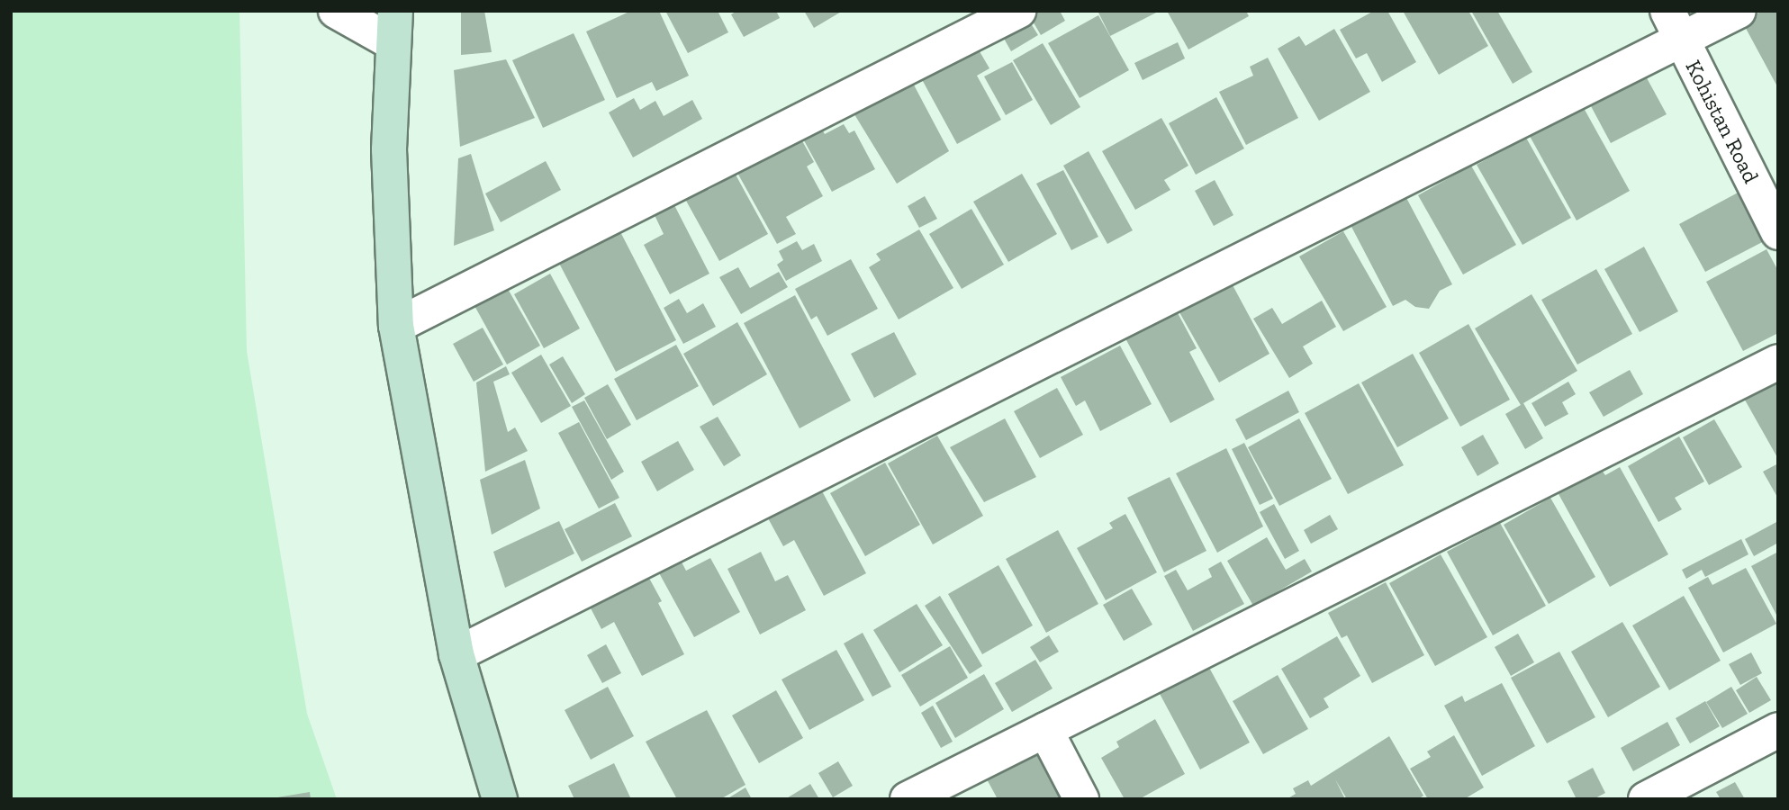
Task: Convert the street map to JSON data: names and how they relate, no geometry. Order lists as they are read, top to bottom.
{
  "streets": {
    "street": ["Kohistan Road"]
  }
}
